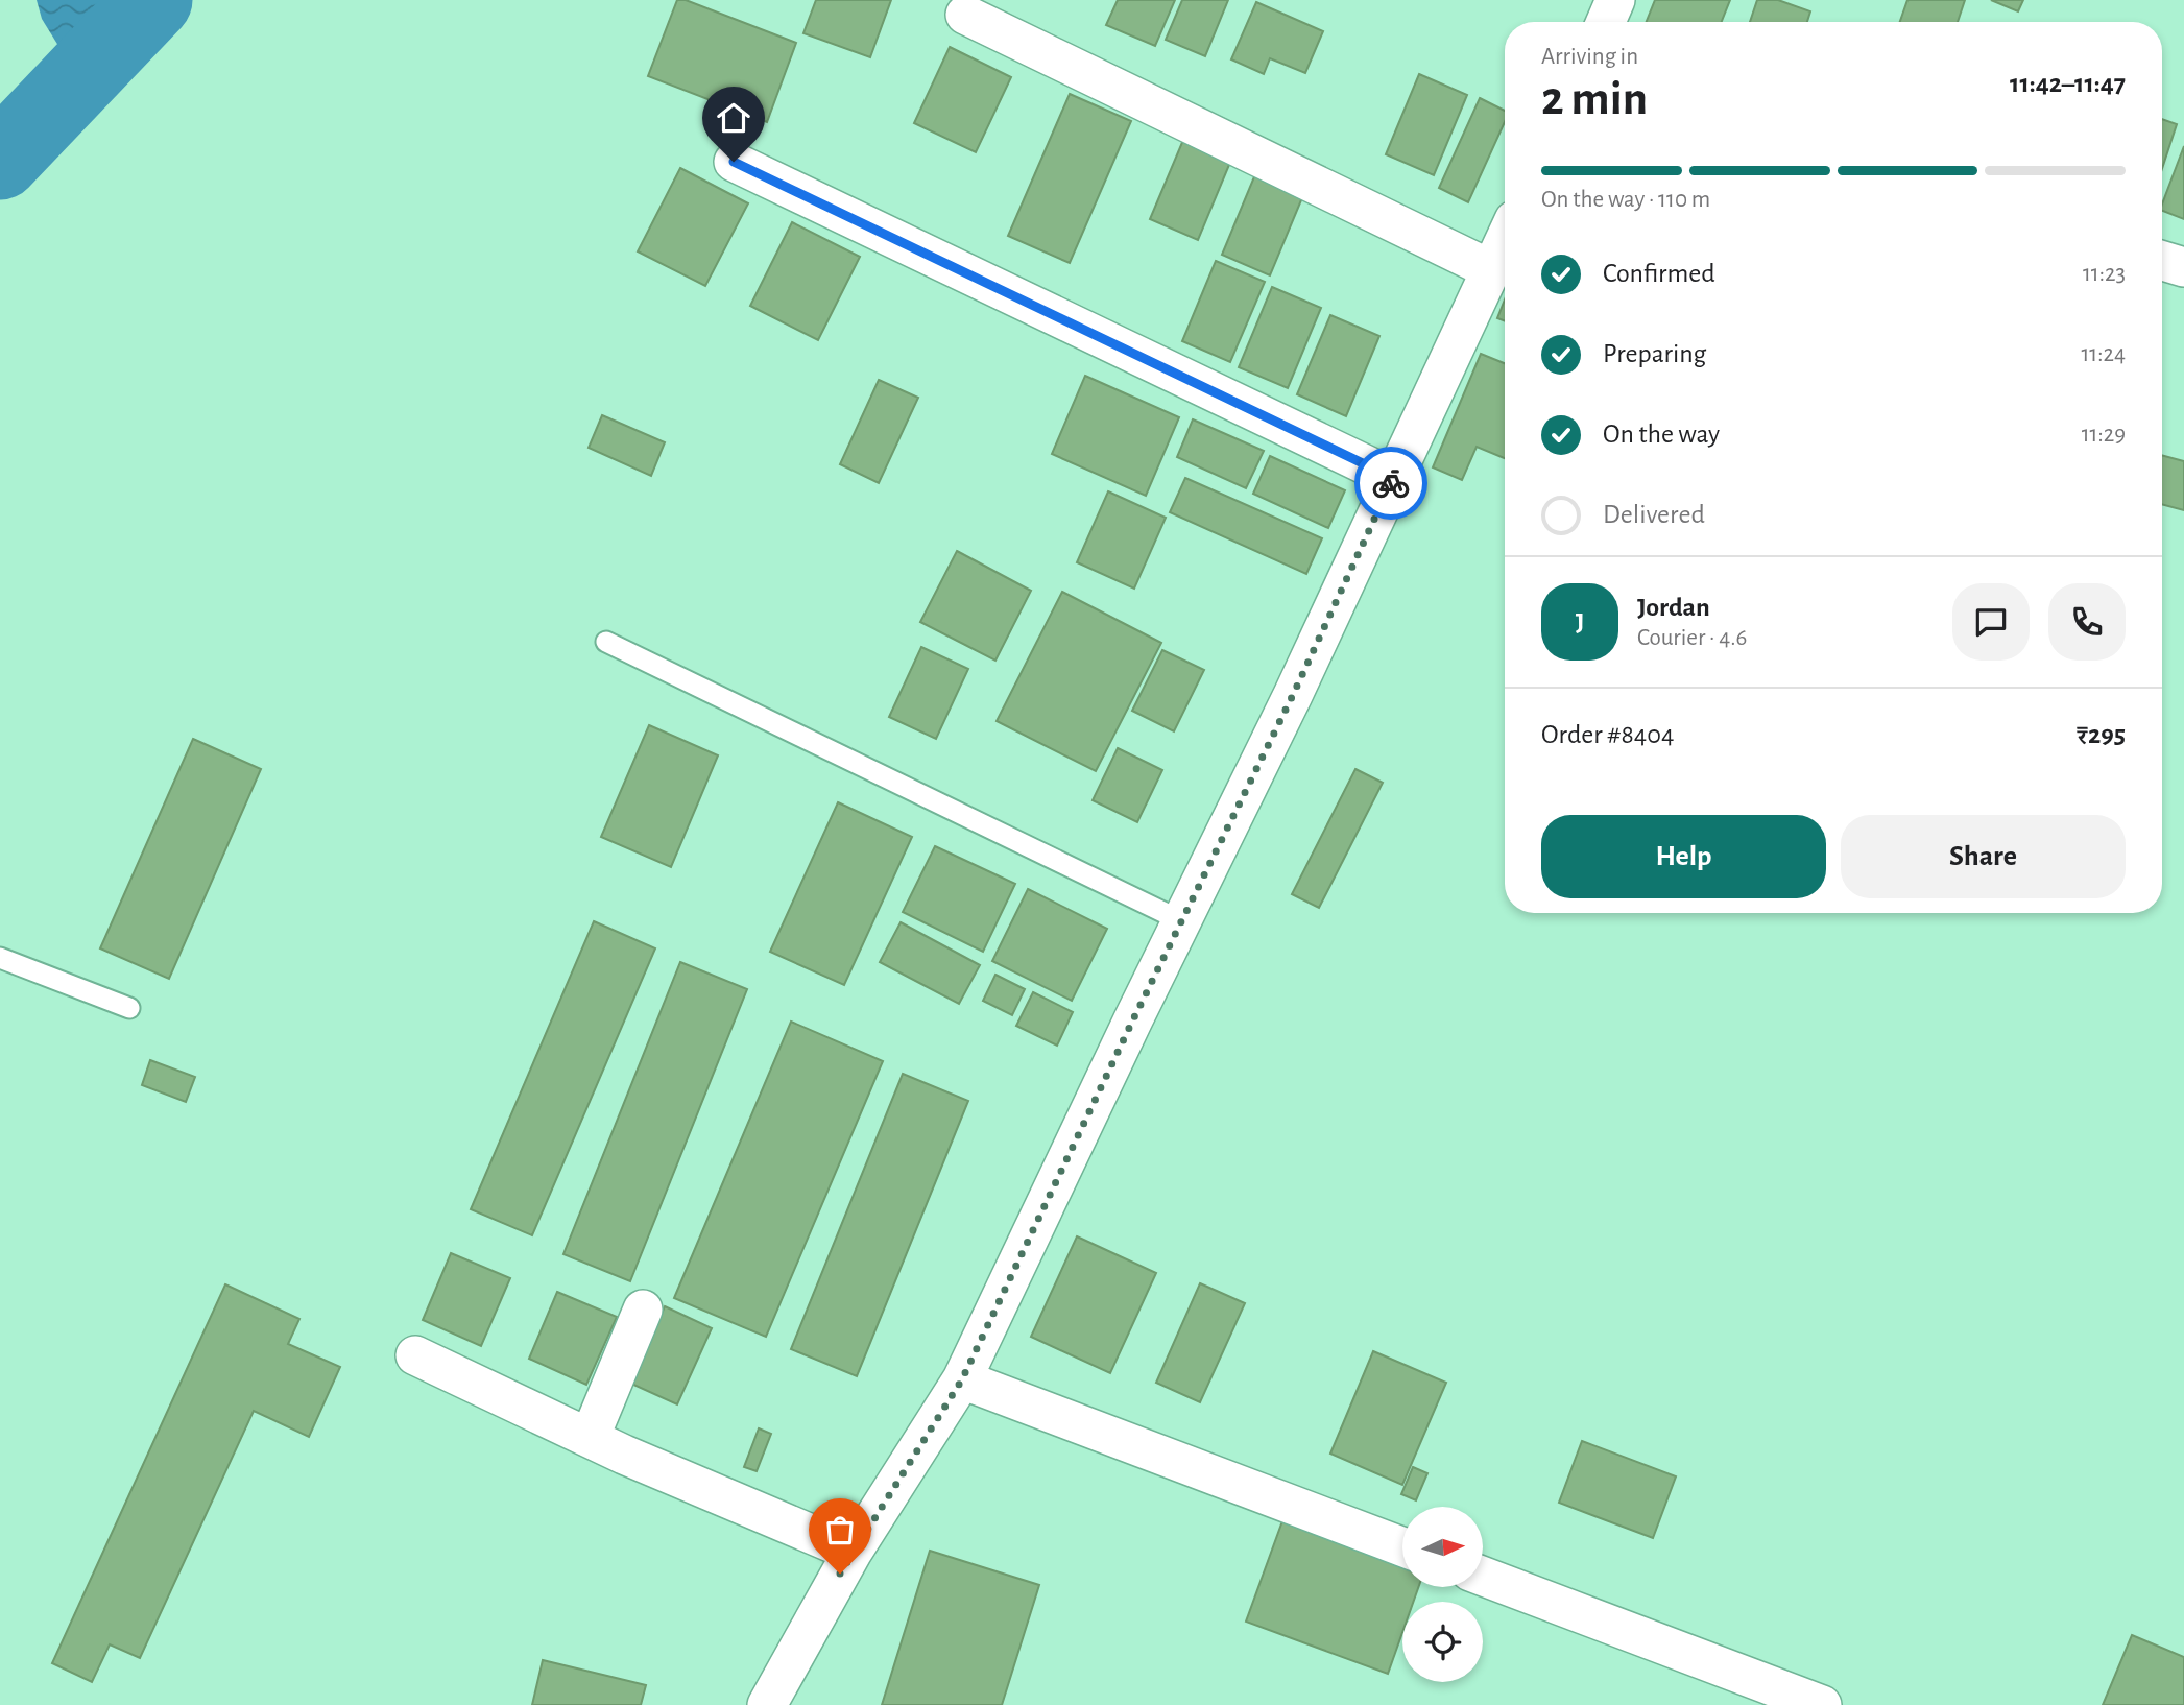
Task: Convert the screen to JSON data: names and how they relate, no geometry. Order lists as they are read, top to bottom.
{
  "north": "right",
  "page": {
    "heading": ["2 min", "Arriving in", "11:42–11:47"],
    "panel": [
      "Jordan",
      "Courier · 4.6",
      "Order #8404",
      "₹295"
    ],
    "bar": "On the way · 110 m",
    "list": [
      ["Confirmed", "11:23"],
      ["Preparing", "11:24"],
      ["On the way", "11:29"],
      "Delivered"
    ],
    "round": "J",
    "buttons": ["Help", "Share"]
  }
}
